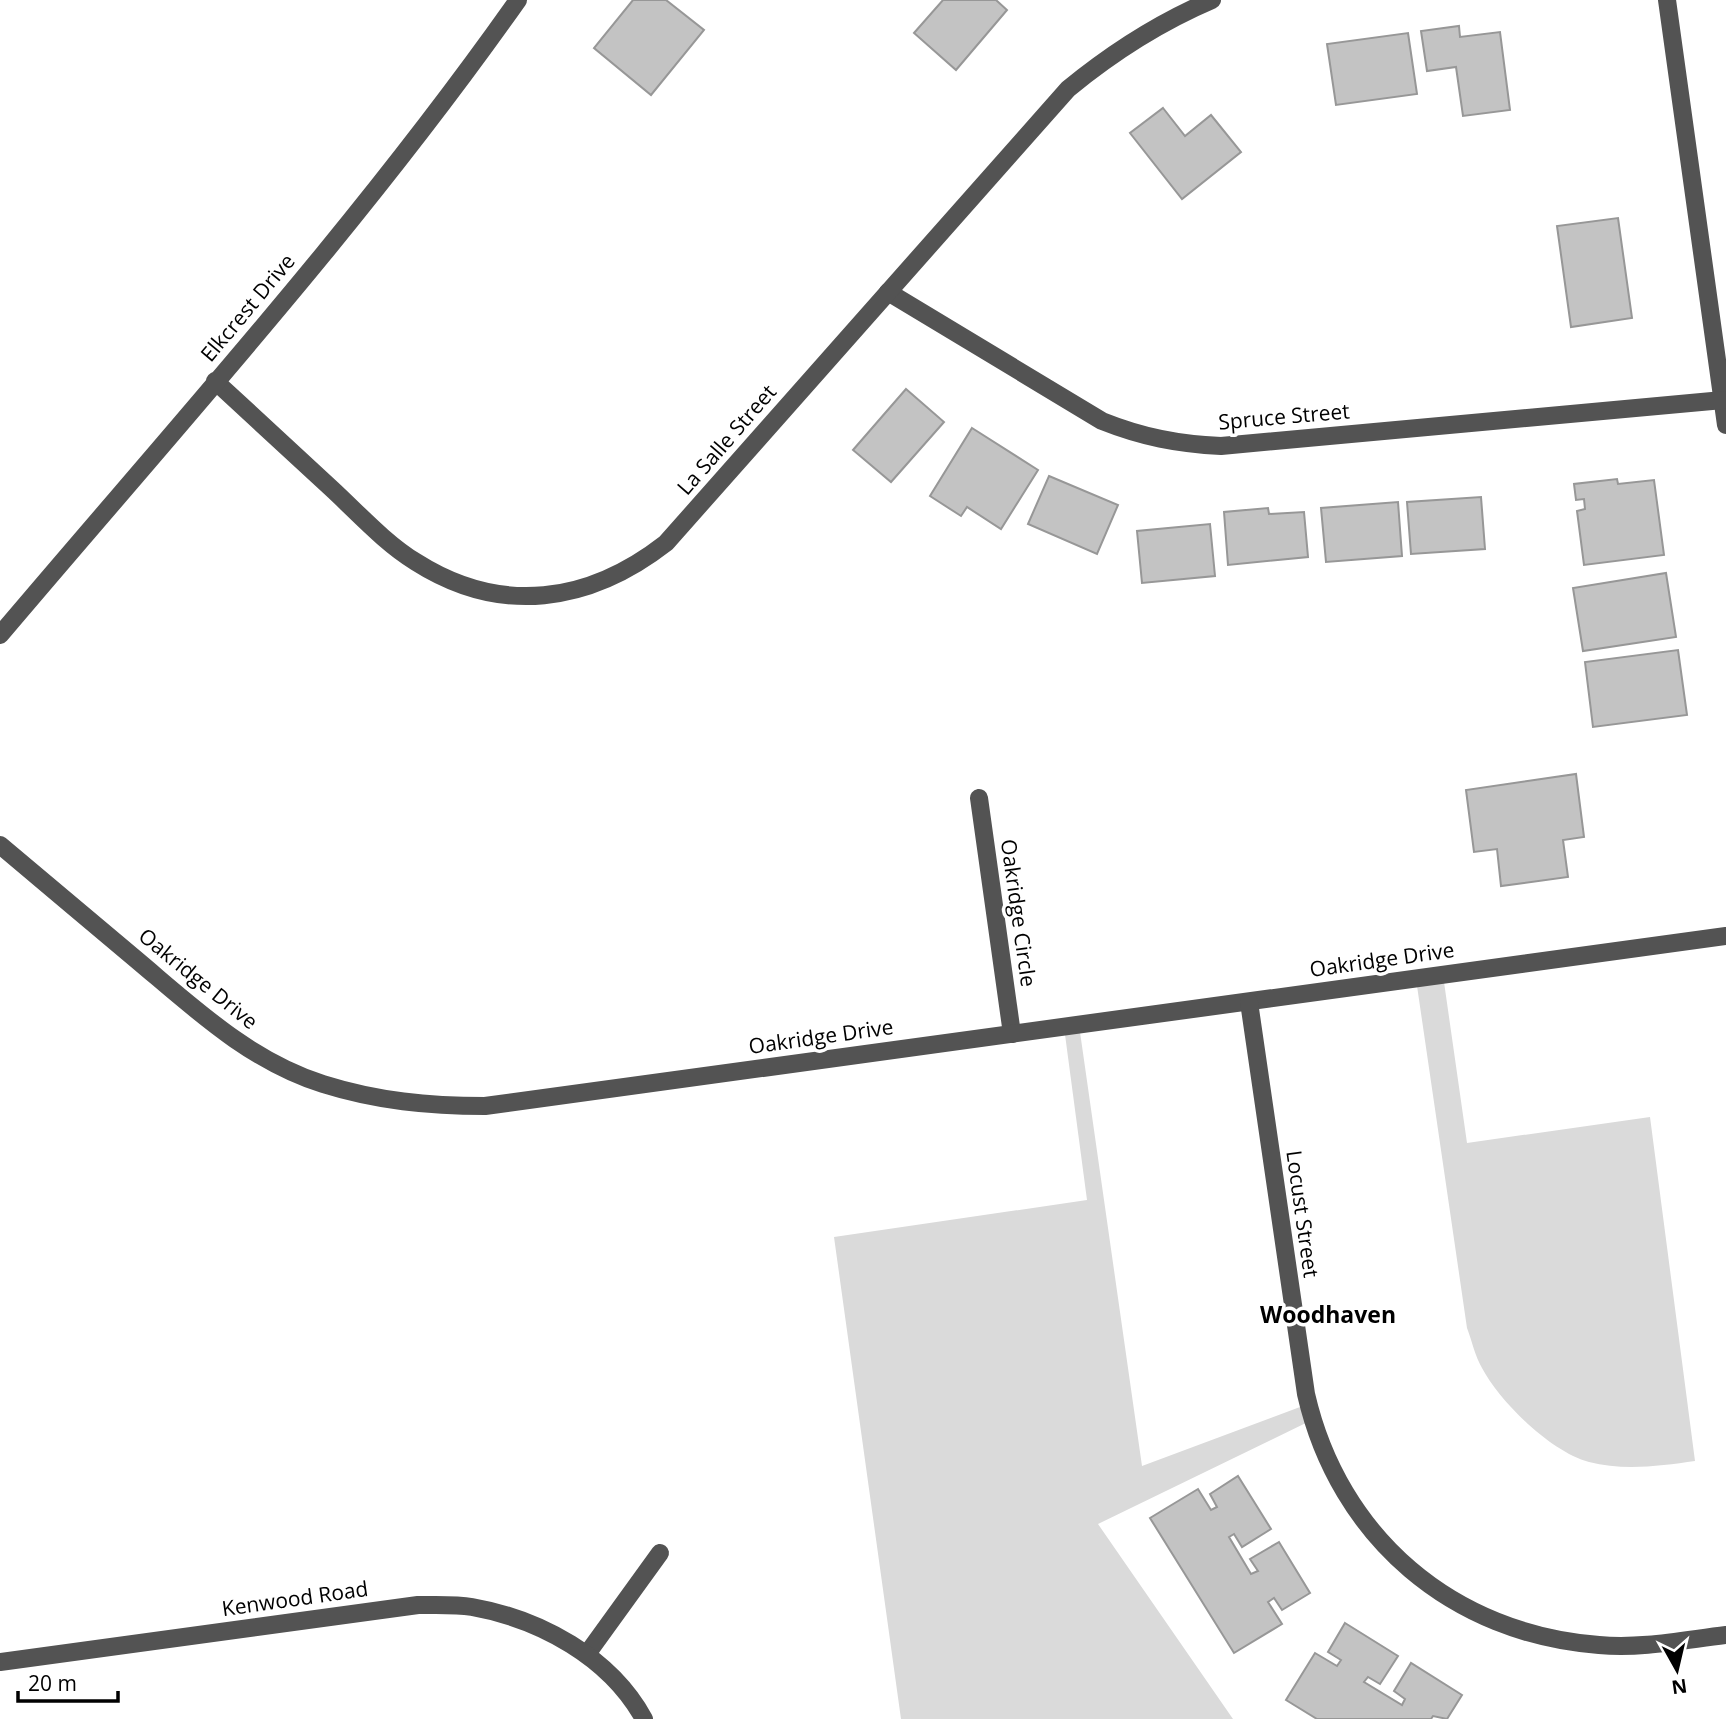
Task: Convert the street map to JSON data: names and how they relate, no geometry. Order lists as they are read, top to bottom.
{
  "streets": {
    "street": [
      "Elkcrest Drive",
      "Spruce Street",
      "La Salle Street",
      "Oakridge Circle",
      "Oakridge Drive",
      "Locust Street",
      "Kenwood Road"
    ]
  },
  "crossings": [
    ["Elkcrest Drive", "La Salle Street"],
    ["Spruce Street", "La Salle Street"],
    ["Oakridge Circle", "Oakridge Drive"],
    ["Oakridge Drive", "Locust Street"]
  ],
  "districts": ["Woodhaven"],
  "scale_bar": "20 m",
  "north": "bottom"
}
